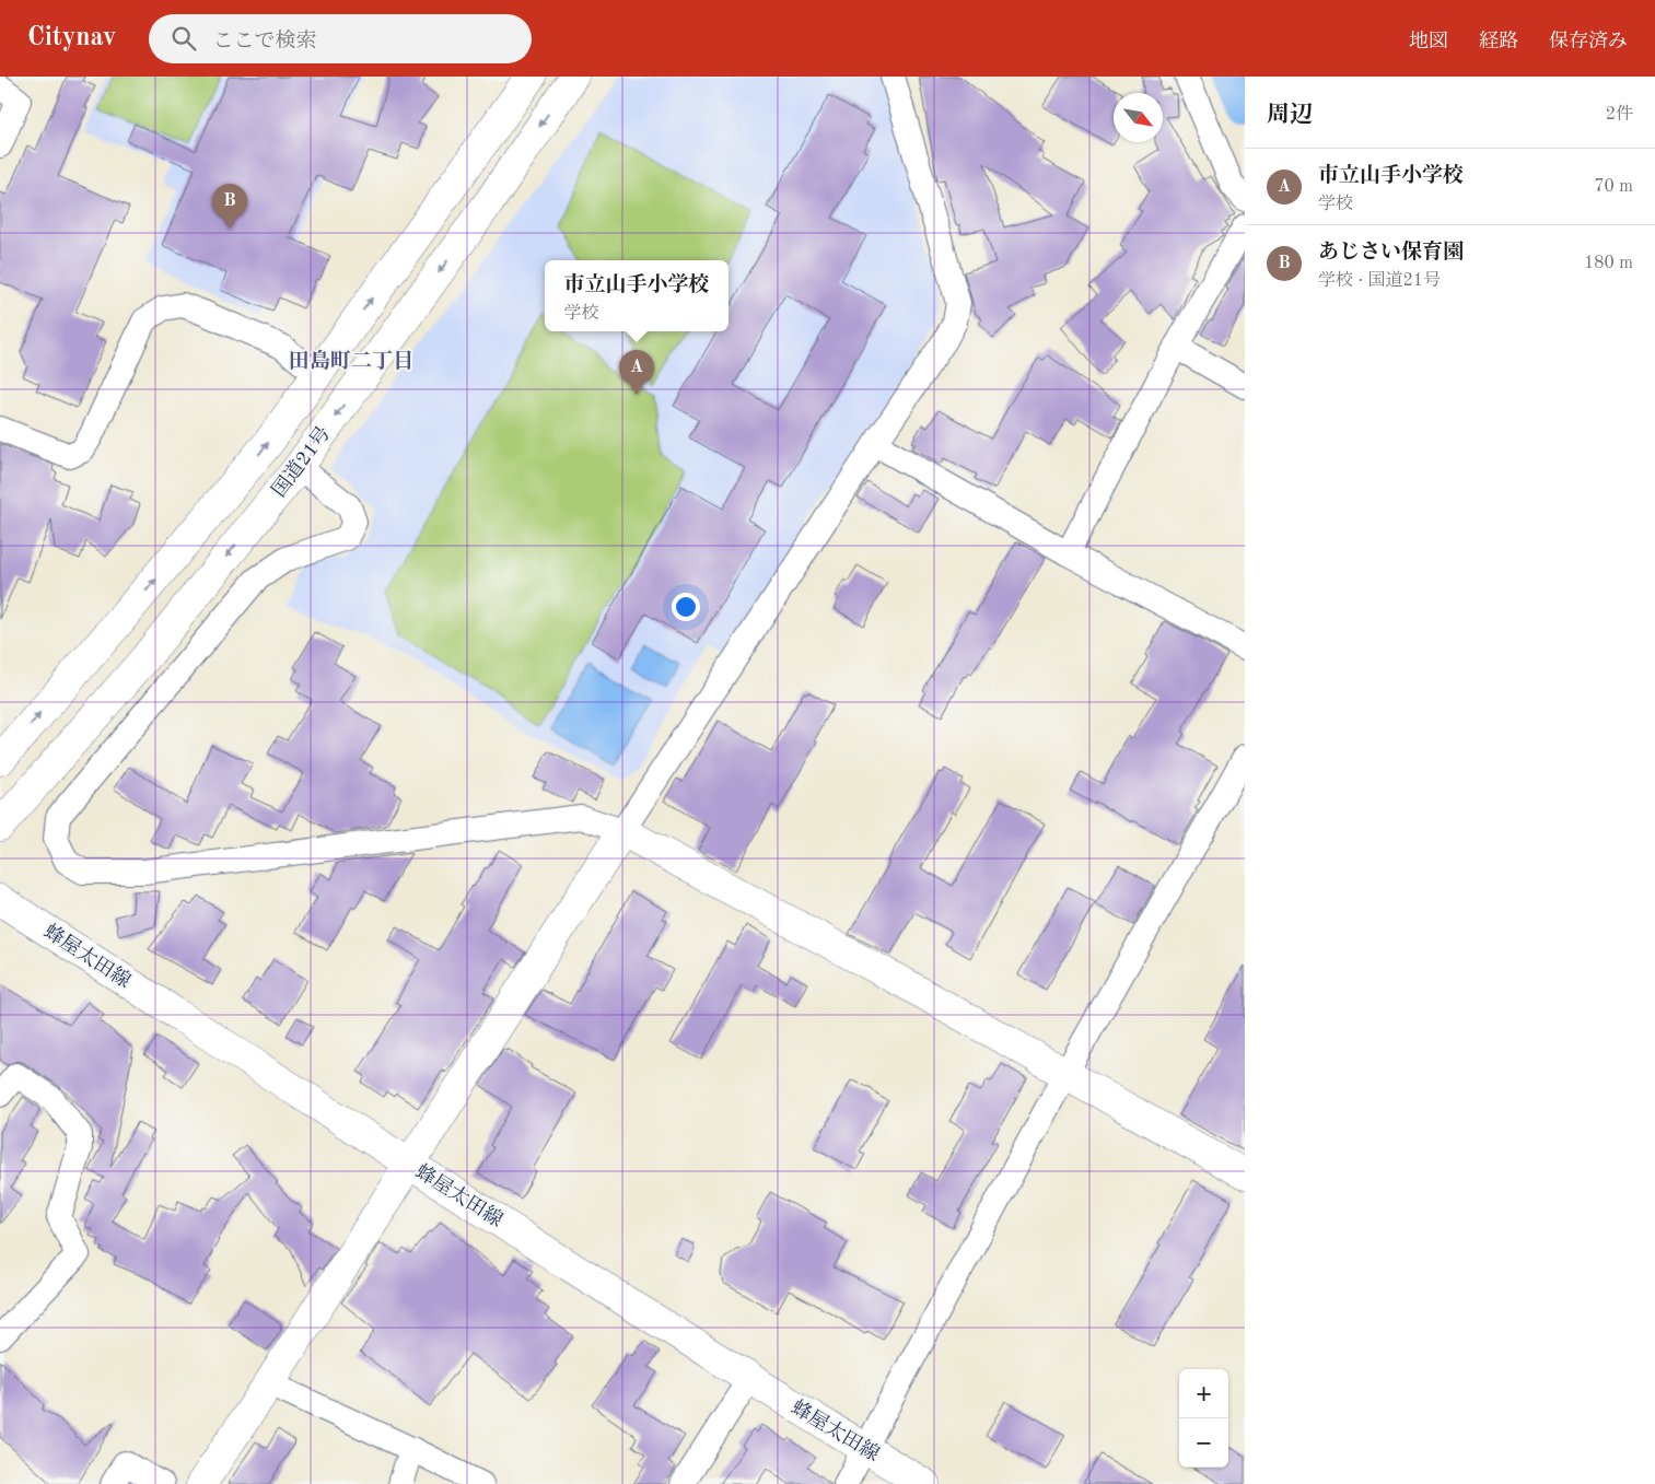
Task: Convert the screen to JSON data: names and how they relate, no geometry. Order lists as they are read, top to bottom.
{
  "streets": {
    "main road": ["国道21号", "蜂屋太田線"]
  },
  "districts": ["田島町二丁目"],
  "north": "bottom right",
  "page": {
    "header": "Citynav",
    "search": "ここで検索",
    "nav": ["地図", "経路", "保存済み"],
    "heading": ["周辺", "2件"],
    "list": [
      {
        "mark": "A",
        "name": "市立山手小学校",
        "note": "学校",
        "value": "70 m"
      },
      {
        "mark": "B",
        "name": "あじさい保育園",
        "note": "学校 · 国道21号",
        "value": "180 m"
      }
    ],
    "pins": ["B", "A"],
    "popup": ["市立山手小学校", "学校"],
    "map_buttons": ["+", "−"]
  }
}
